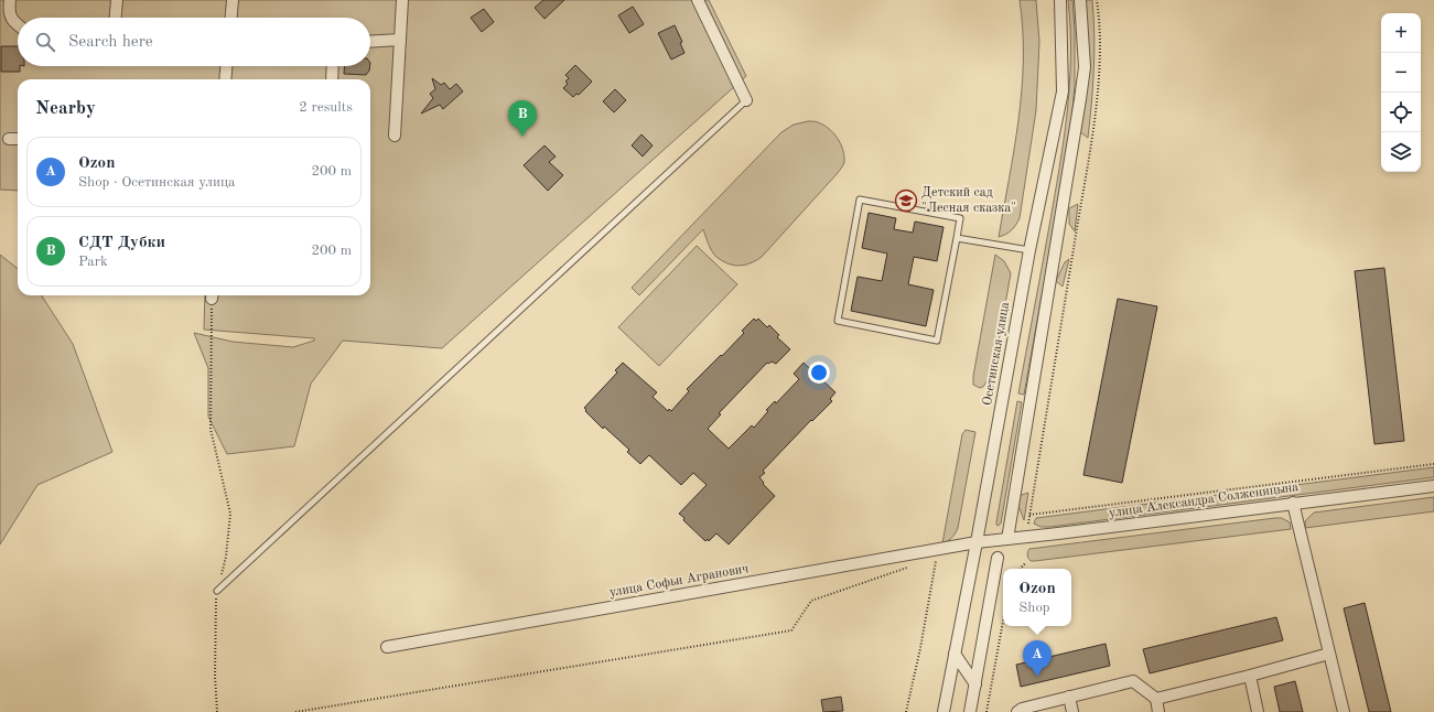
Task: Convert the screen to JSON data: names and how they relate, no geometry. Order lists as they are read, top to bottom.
{
  "streets": {
    "street": ["Осетинская улица", "улица Александра Солженицына", "улица Софьи Агранович"]
  },
  "crossings": [
    ["Осетинская улица", "улица Александра Солженицына"],
    ["Осетинская улица", "улица Софьи Агранович"],
    ["улица Александра Солженицына", "улица Софьи Агранович"]
  ],
  "places": {
    "school or university": ["Детский сад \"Лесная сказка\""]
  },
  "page": {
    "map_buttons": ["+", "−"],
    "search": "Search here",
    "heading": ["Nearby", "2 results"],
    "pins": ["B", "A"],
    "list": [
      {
        "mark": "A",
        "name": "Ozon",
        "note": "Shop · Осетинская улица",
        "value": "200 m"
      },
      {
        "mark": "B",
        "name": "СДТ Дубки",
        "note": "Park",
        "value": "200 m"
      }
    ],
    "popup": ["Ozon", "Shop"]
  }
}
